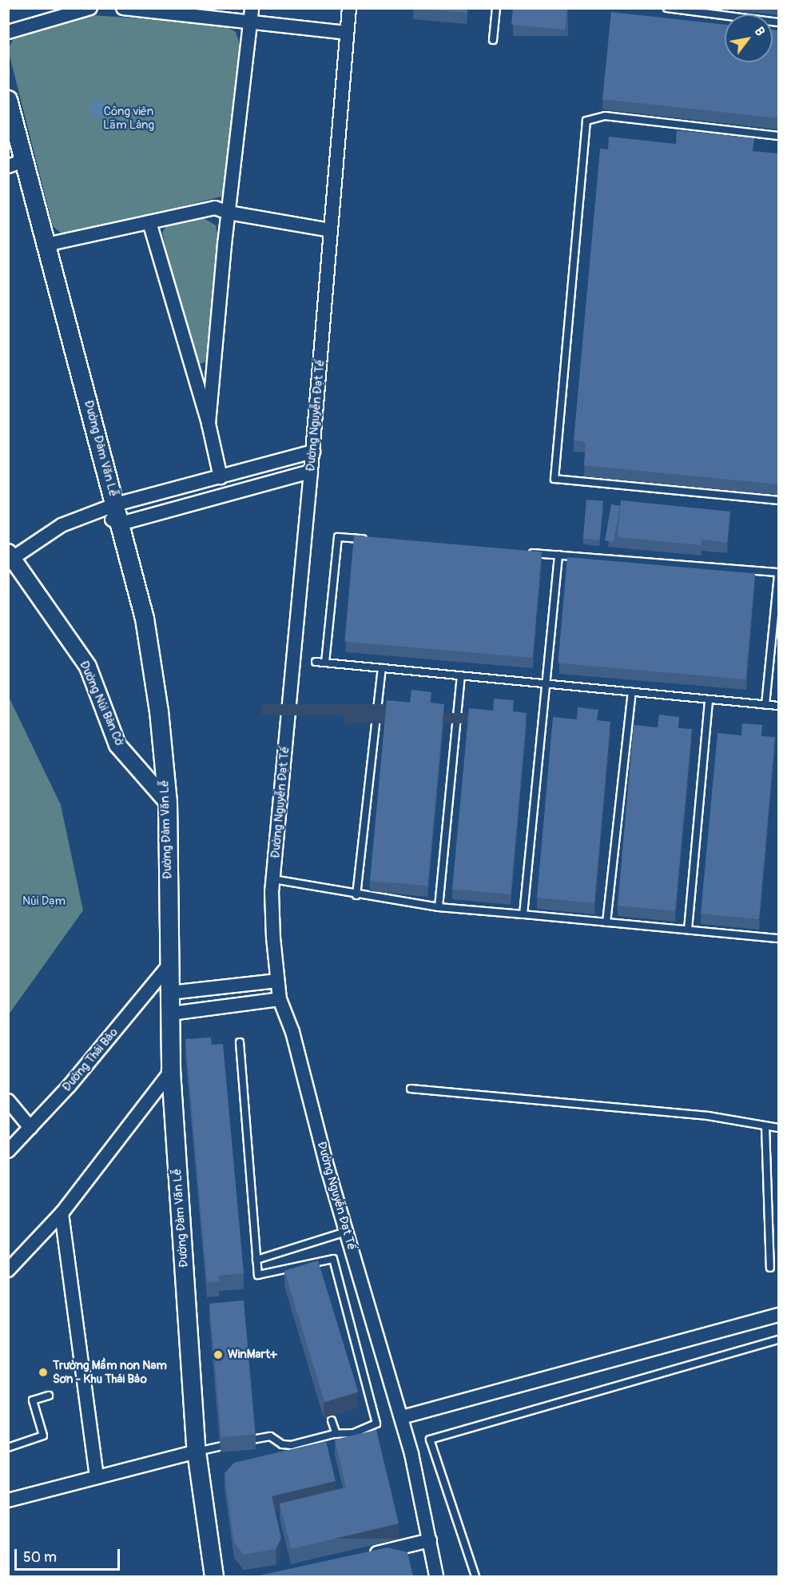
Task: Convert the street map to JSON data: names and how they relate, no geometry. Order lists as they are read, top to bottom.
{
  "streets": {
    "main road": ["Đường Đàm Văn Lễ"],
    "street": ["Đường Nguyễn Đạt Tế", "Đường Núi Bàn Cờ", "Đường Thái Bảo"]
  },
  "crossings": [
    ["Đường Đàm Văn Lễ", "Đường Núi Bàn Cờ"],
    ["Đường Đàm Văn Lễ", "Đường Thái Bảo"]
  ],
  "parks": ["Công viên Lãm Làng", "Núi Dạm"],
  "places": ["WinMart+", "Trường Mầm non Nam Sơn - Khu Thái Bảo"],
  "scale_bar": "50 m",
  "north": "top right"
}
